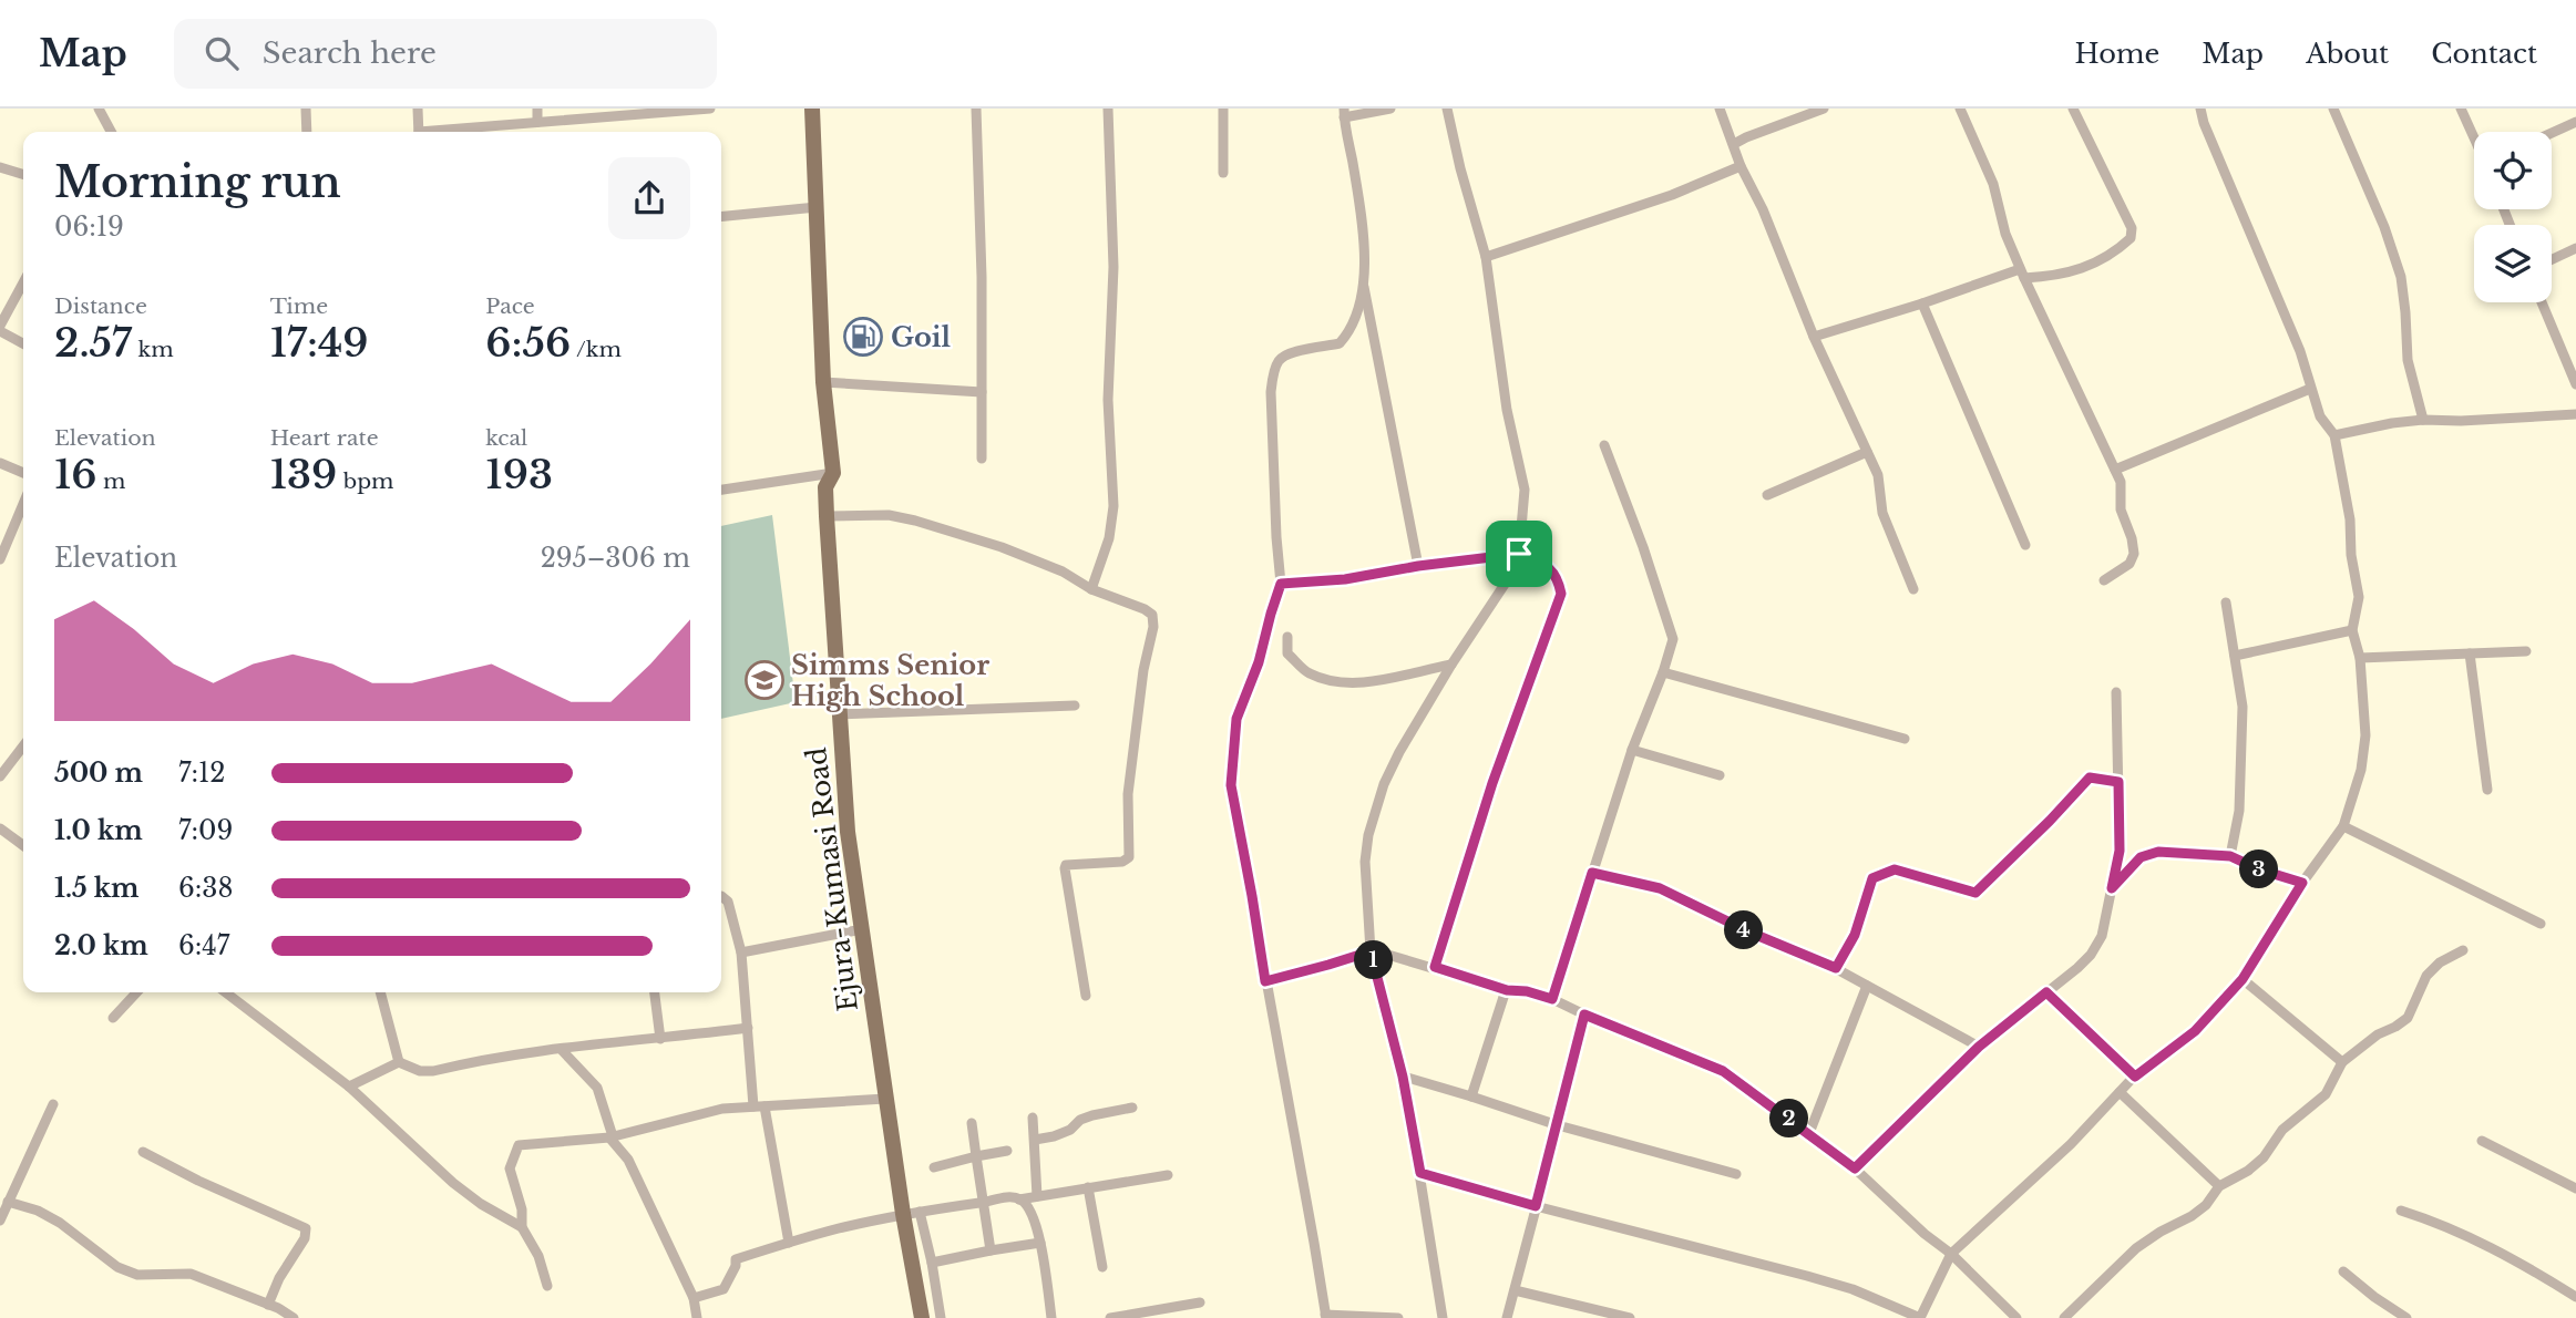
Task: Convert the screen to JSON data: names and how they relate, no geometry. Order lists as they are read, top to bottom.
{
  "streets": {
    "main road": ["Ejura-Kumasi Road"]
  },
  "places": {
    "fuel station": ["Goil"],
    "school or university": ["Simms Senior High School"]
  },
  "page": {
    "header": "Map",
    "search": "Search here",
    "nav": [
      "Home",
      "Map",
      "About",
      "Contact"
    ],
    "heading": ["Morning run", "06:19"],
    "stats": [
      ["Distance", "2.57 km"],
      ["Time", "17:49"],
      ["Pace", "6:56 /km"],
      ["Elevation", "16 m"],
      ["Heart rate", "139 bpm"],
      ["kcal", "193"]
    ],
    "chart": ["Elevation", "295–306 m"],
    "list": [
      {
        "name": "500 m",
        "note": "7:12"
      },
      {
        "name": "1.0 km",
        "note": "7:09"
      },
      {
        "name": "1.5 km",
        "note": "6:38"
      },
      {
        "name": "2.0 km",
        "note": "6:47"
      }
    ],
    "pins": [
      "3",
      "4",
      "1",
      "2"
    ]
  }
}
